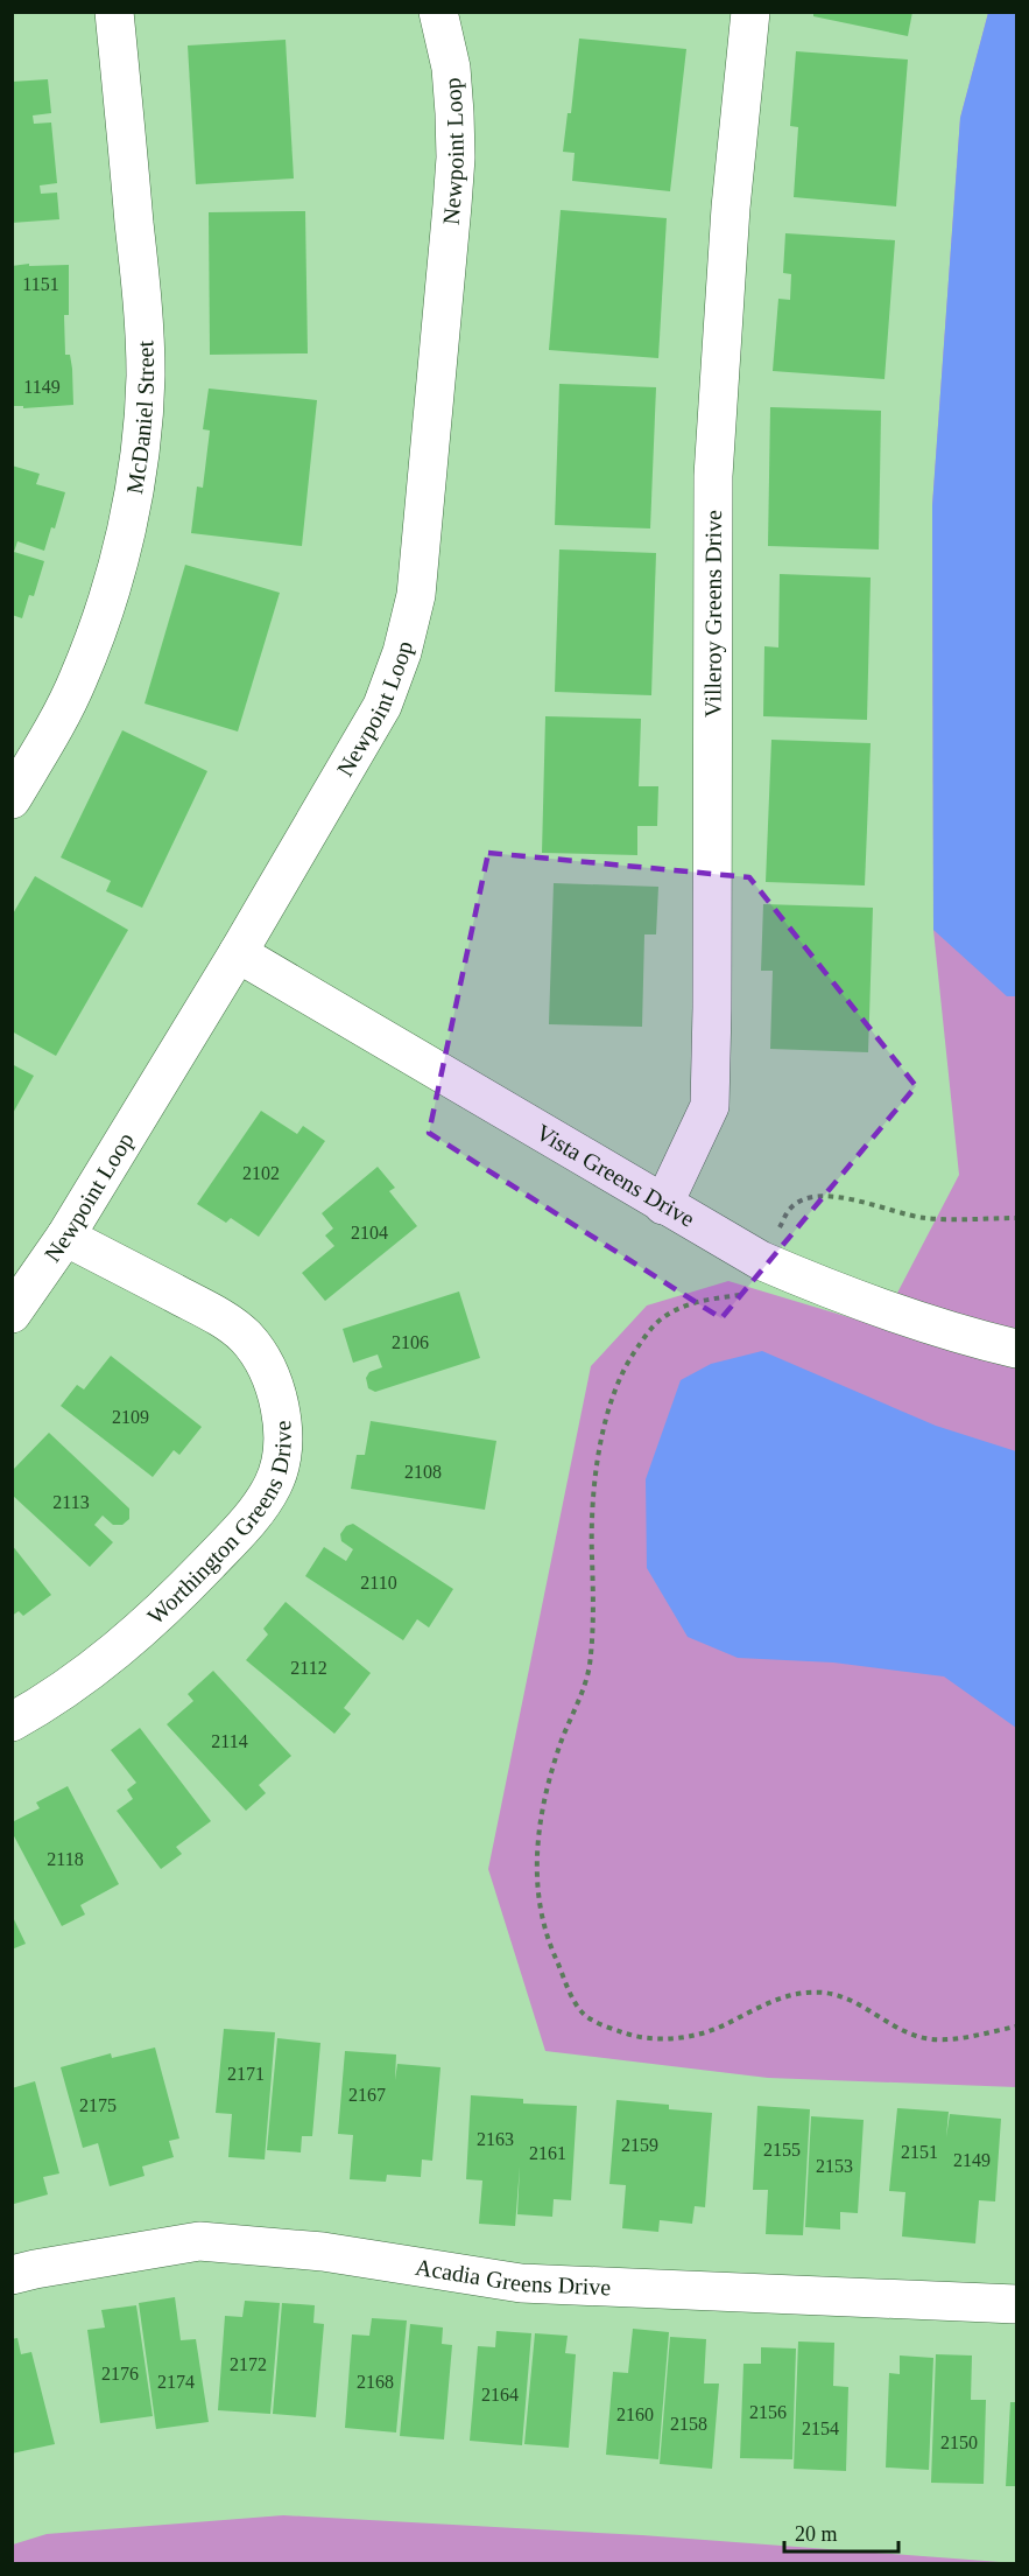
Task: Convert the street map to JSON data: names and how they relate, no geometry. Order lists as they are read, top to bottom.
{
  "streets": {
    "street": [
      "Newpoint Loop",
      "McDaniel Street",
      "Villeroy Greens Drive",
      "Vista Greens Drive",
      "Worthington Greens Drive",
      "Acadia Greens Drive"
    ]
  },
  "crossings": [
    ["Newpoint Loop", "Vista Greens Drive"],
    ["Newpoint Loop", "Worthington Greens Drive"],
    ["Villeroy Greens Drive", "Vista Greens Drive"]
  ],
  "house_numbers": [
    "1151",
    "1149",
    "2102",
    "2104",
    "2106",
    "2109",
    "2108",
    "2113",
    "2110",
    "2112",
    "2114",
    "2118",
    "2171",
    "2167",
    "2175",
    "2163",
    "2159",
    "2155",
    "2151",
    "2161",
    "2149",
    "2153",
    "2172",
    "2176",
    "2174",
    "2168",
    "2164",
    "2156",
    "2160",
    "2158",
    "2154",
    "2150"
  ],
  "scale_bar": "20 m"
}
